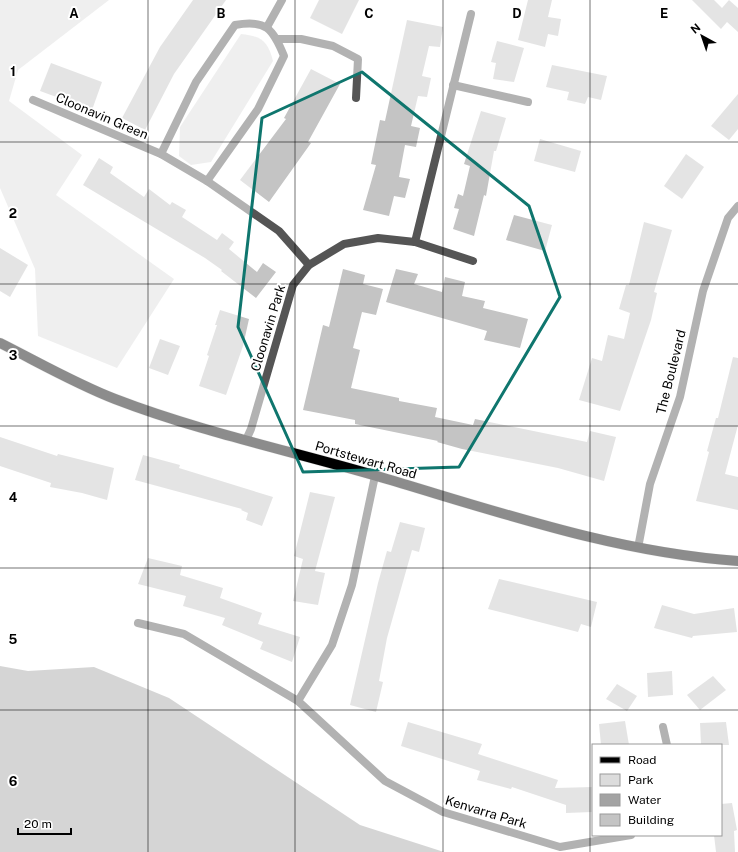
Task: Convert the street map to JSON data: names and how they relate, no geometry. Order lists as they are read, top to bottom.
{
  "streets": {
    "main road": ["Portstewart Road"],
    "street": [
      "Cloonavin Green",
      "Cloonavin Park",
      "The Boulevard",
      "Kenvarra Park"
    ]
  },
  "crossings": [
    ["Cloonavin Green", "Cloonavin Park"],
    ["Cloonavin Park", "Portstewart Road"],
    ["The Boulevard", "Portstewart Road"]
  ],
  "legend": [
    "Road",
    "Park",
    "Water",
    "Building"
  ],
  "scale_bar": "20 m",
  "north": "top left",
  "grid": {
    "columns": [
      "A",
      "B",
      "C",
      "D",
      "E"
    ],
    "rows": [
      "1",
      "2",
      "3",
      "4",
      "5",
      "6"
    ]
  }
}
